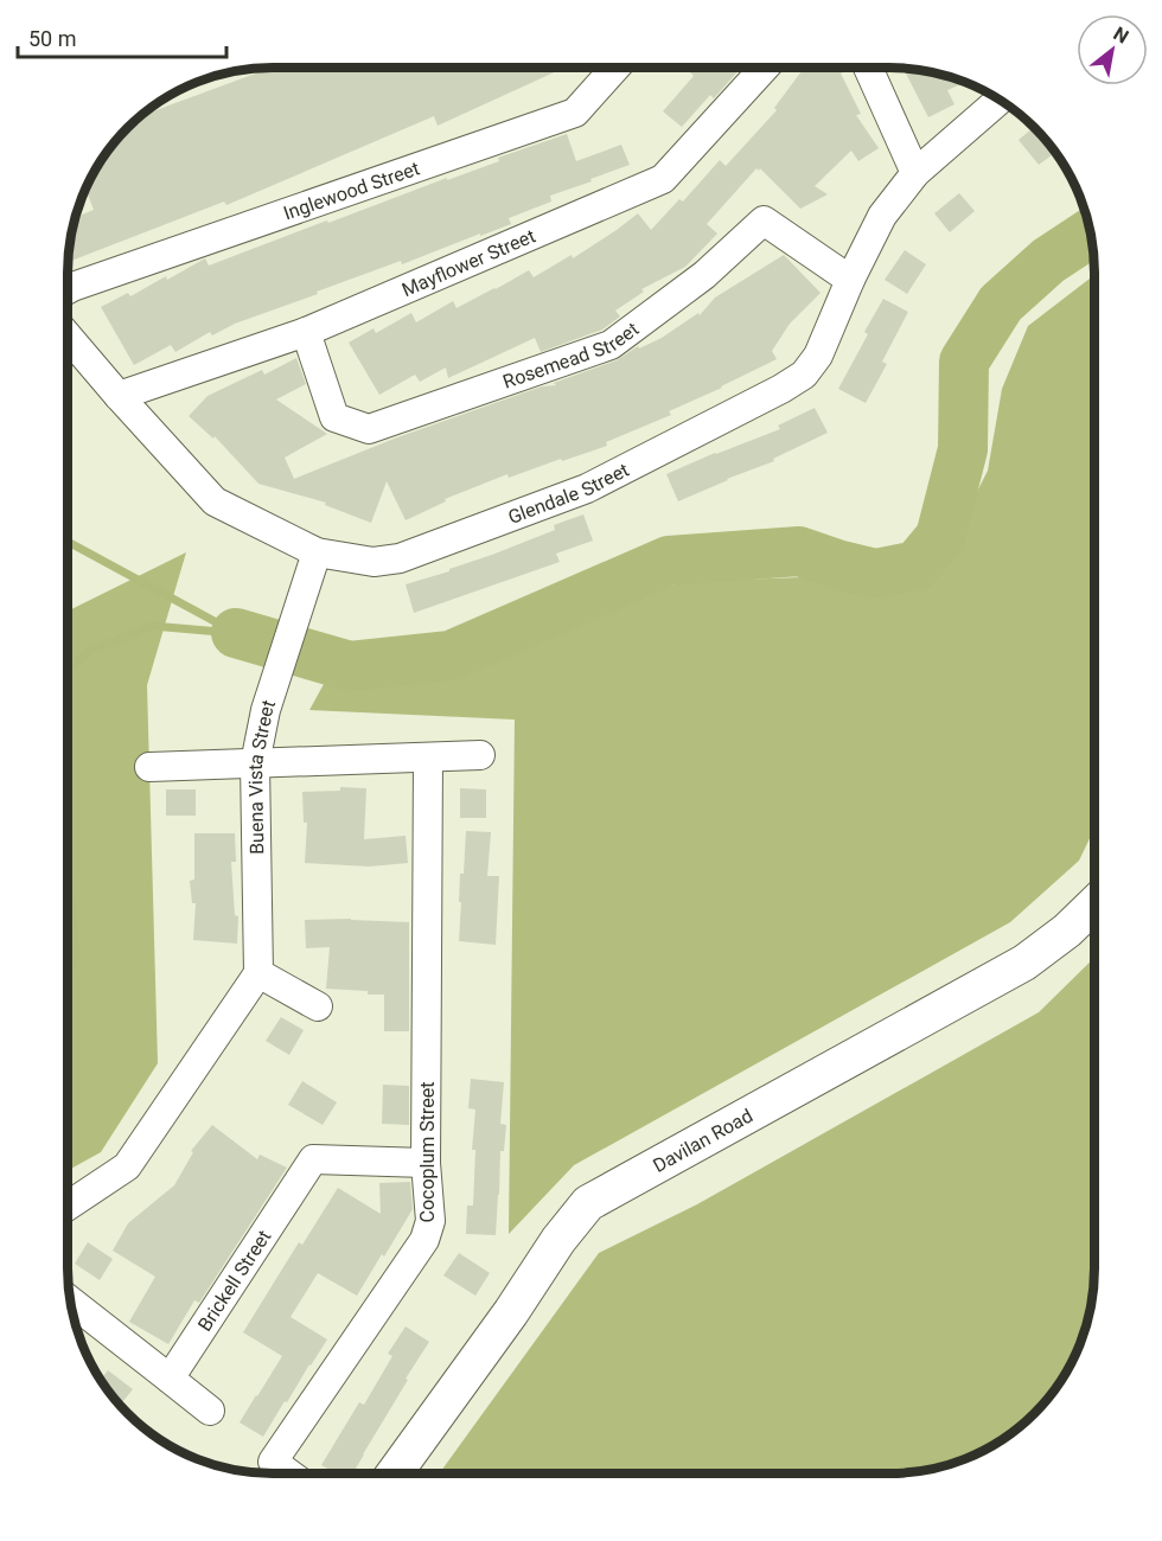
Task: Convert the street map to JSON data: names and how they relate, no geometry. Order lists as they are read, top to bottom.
{
  "streets": {
    "main road": ["Davilan Road"],
    "street": [
      "Inglewood Street",
      "Mayflower Street",
      "Rosemead Street",
      "Glendale Street",
      "Buena Vista Street",
      "Cocoplum Street",
      "Brickell Street"
    ]
  },
  "crossings": [
    ["Mayflower Street", "Rosemead Street"],
    ["Mayflower Street", "Glendale Street"],
    ["Rosemead Street", "Glendale Street"],
    ["Glendale Street", "Buena Vista Street"],
    ["Cocoplum Street", "Brickell Street"]
  ],
  "scale_bar": "50 m",
  "north": "top right"
}
